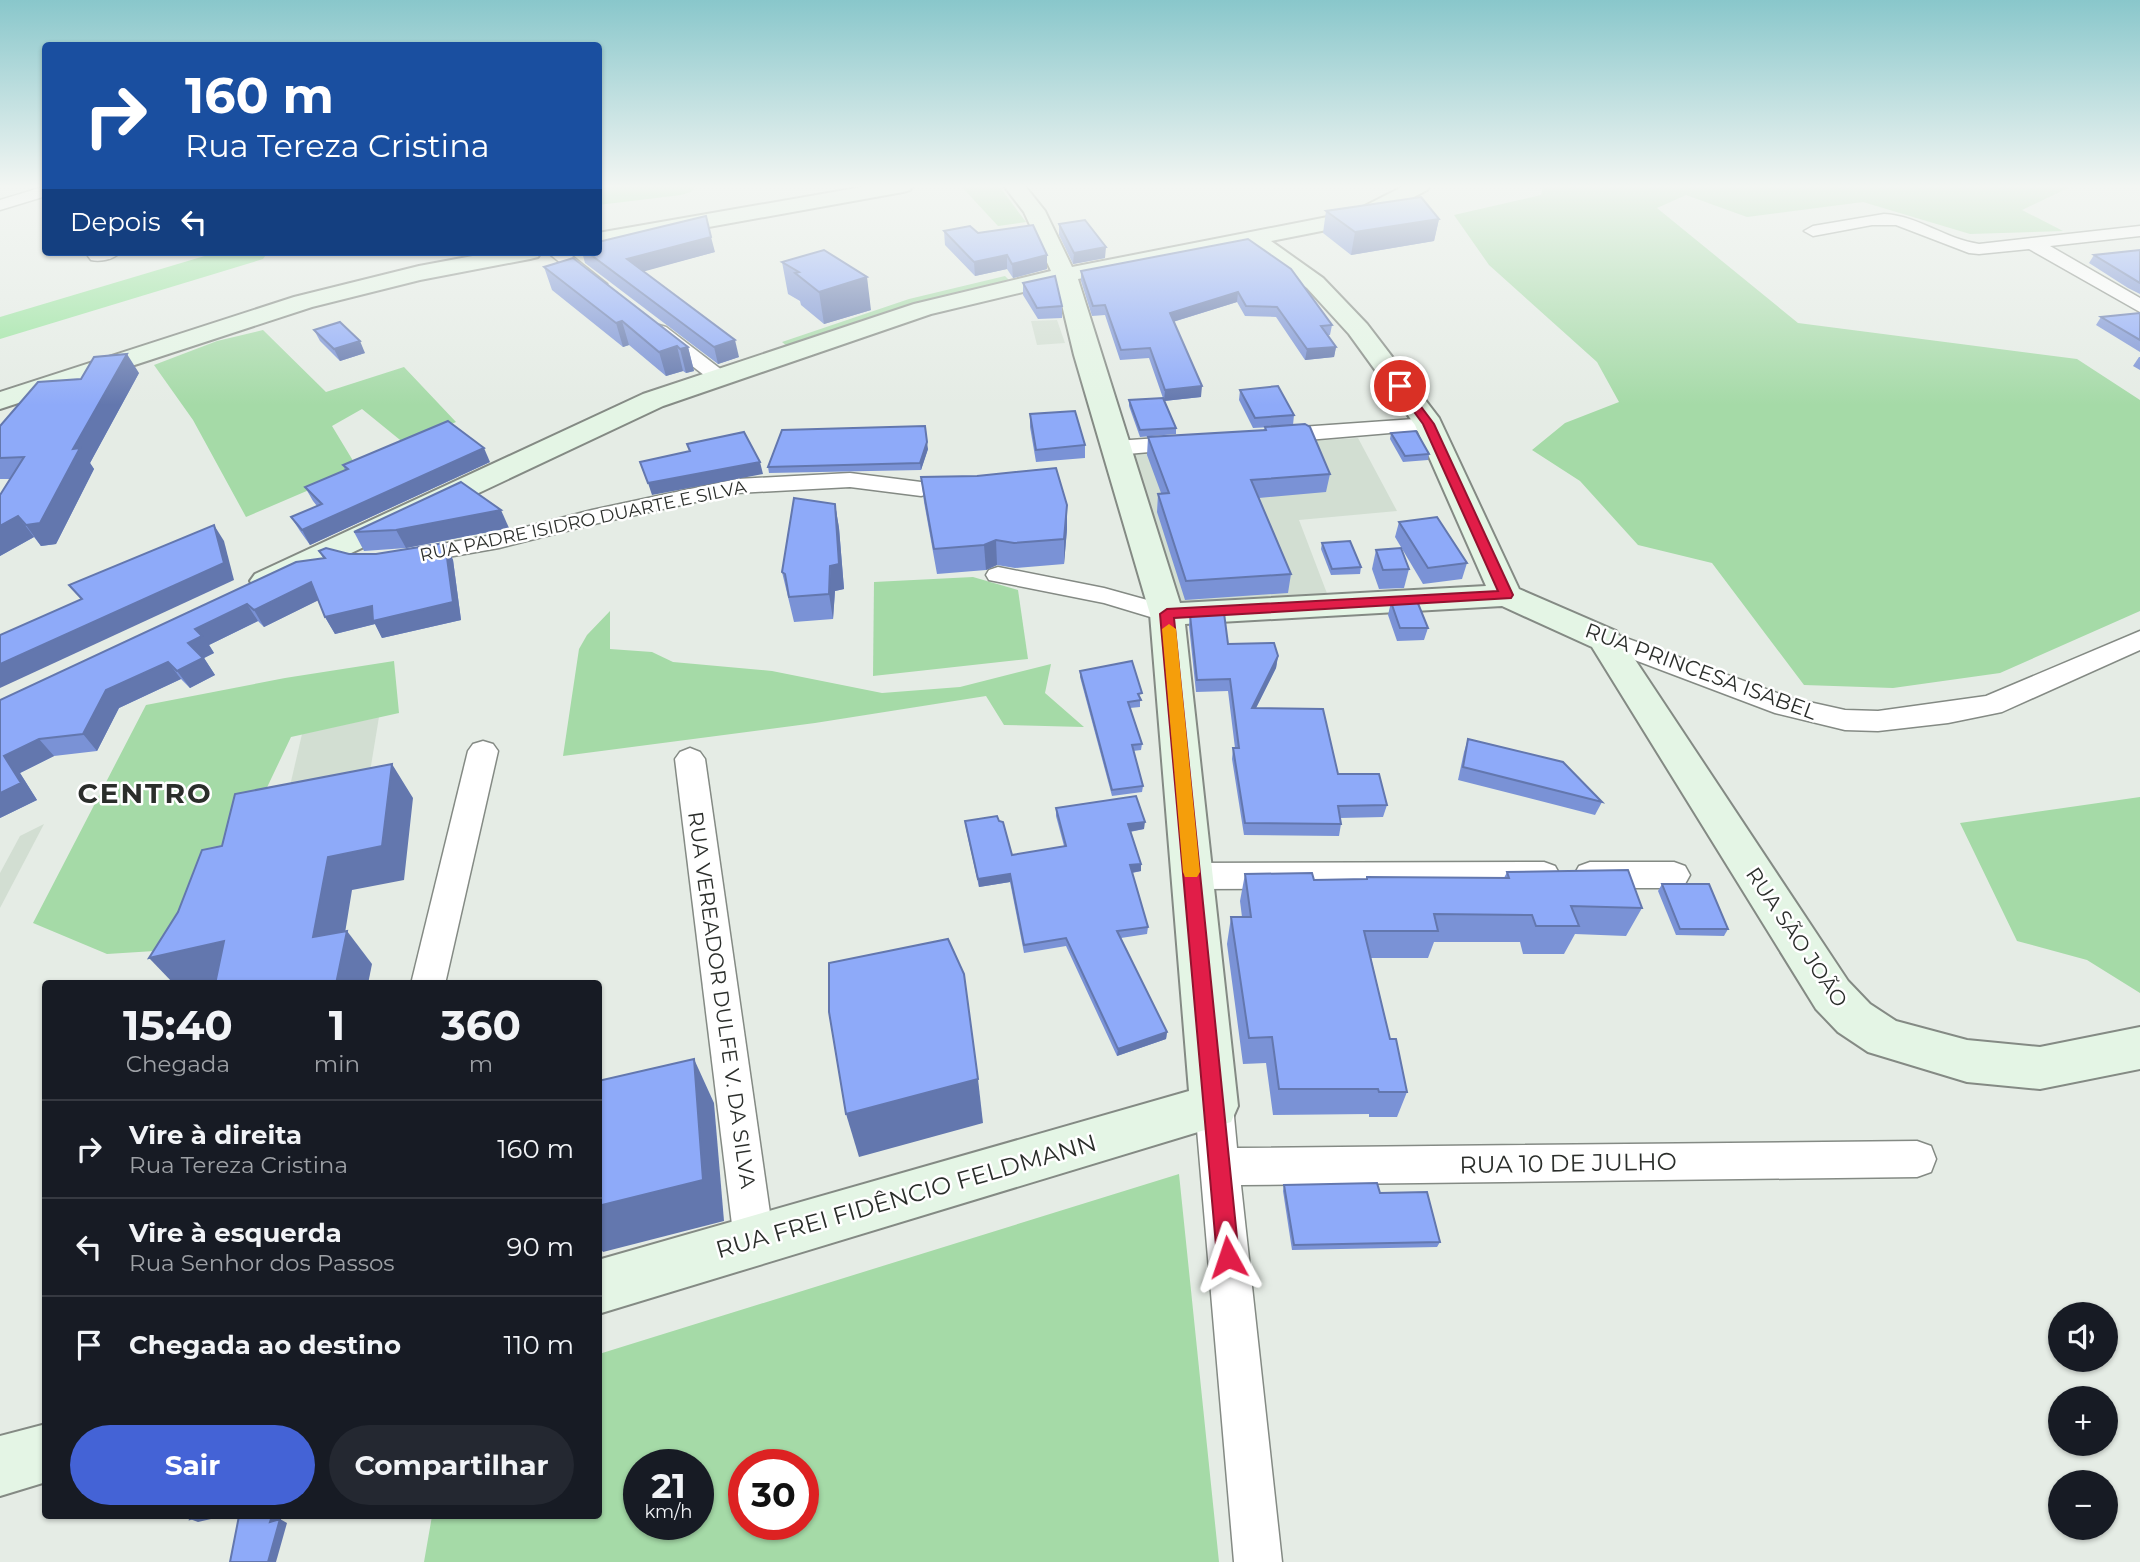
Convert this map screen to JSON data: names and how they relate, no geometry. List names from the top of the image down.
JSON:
{
  "streets": {
    "street": [
      "RUA PADRE ISIDRO DUARTE E SILVA",
      "RUA PRINCESA ISABEL",
      "RUA SÃO JOÃO",
      "RUA VEREADOR DULFE V. DA SILVA",
      "RUA 10 DE JULHO",
      "RUA FREI FIDÊNCIO FELDMANN"
    ]
  },
  "crossings": [
    ["RUA PRINCESA ISABEL", "RUA SÃO JOÃO"],
    ["RUA VEREADOR DULFE V. DA SILVA", "RUA FREI FIDÊNCIO FELDMANN"]
  ],
  "districts": ["CENTRO"],
  "page": {
    "turn": ["160 m", "Rua Tereza Cristina"],
    "then": "Depois",
    "eta": [
      "15:40",
      "Chegada",
      "1",
      "min",
      "360",
      "m"
    ],
    "list": [
      {
        "name": "Vire à direita",
        "note": "Rua Tereza Cristina",
        "value": "160 m"
      },
      {
        "name": "Vire à esquerda",
        "note": "Rua Senhor dos Passos",
        "value": "90 m"
      },
      {
        "name": "Chegada ao destino",
        "value": "110 m"
      }
    ],
    "map_buttons": ["+", "−"],
    "buttons": ["Sair", "Compartilhar"],
    "speed": "21 km/h",
    "limit": "30"
  }
}
